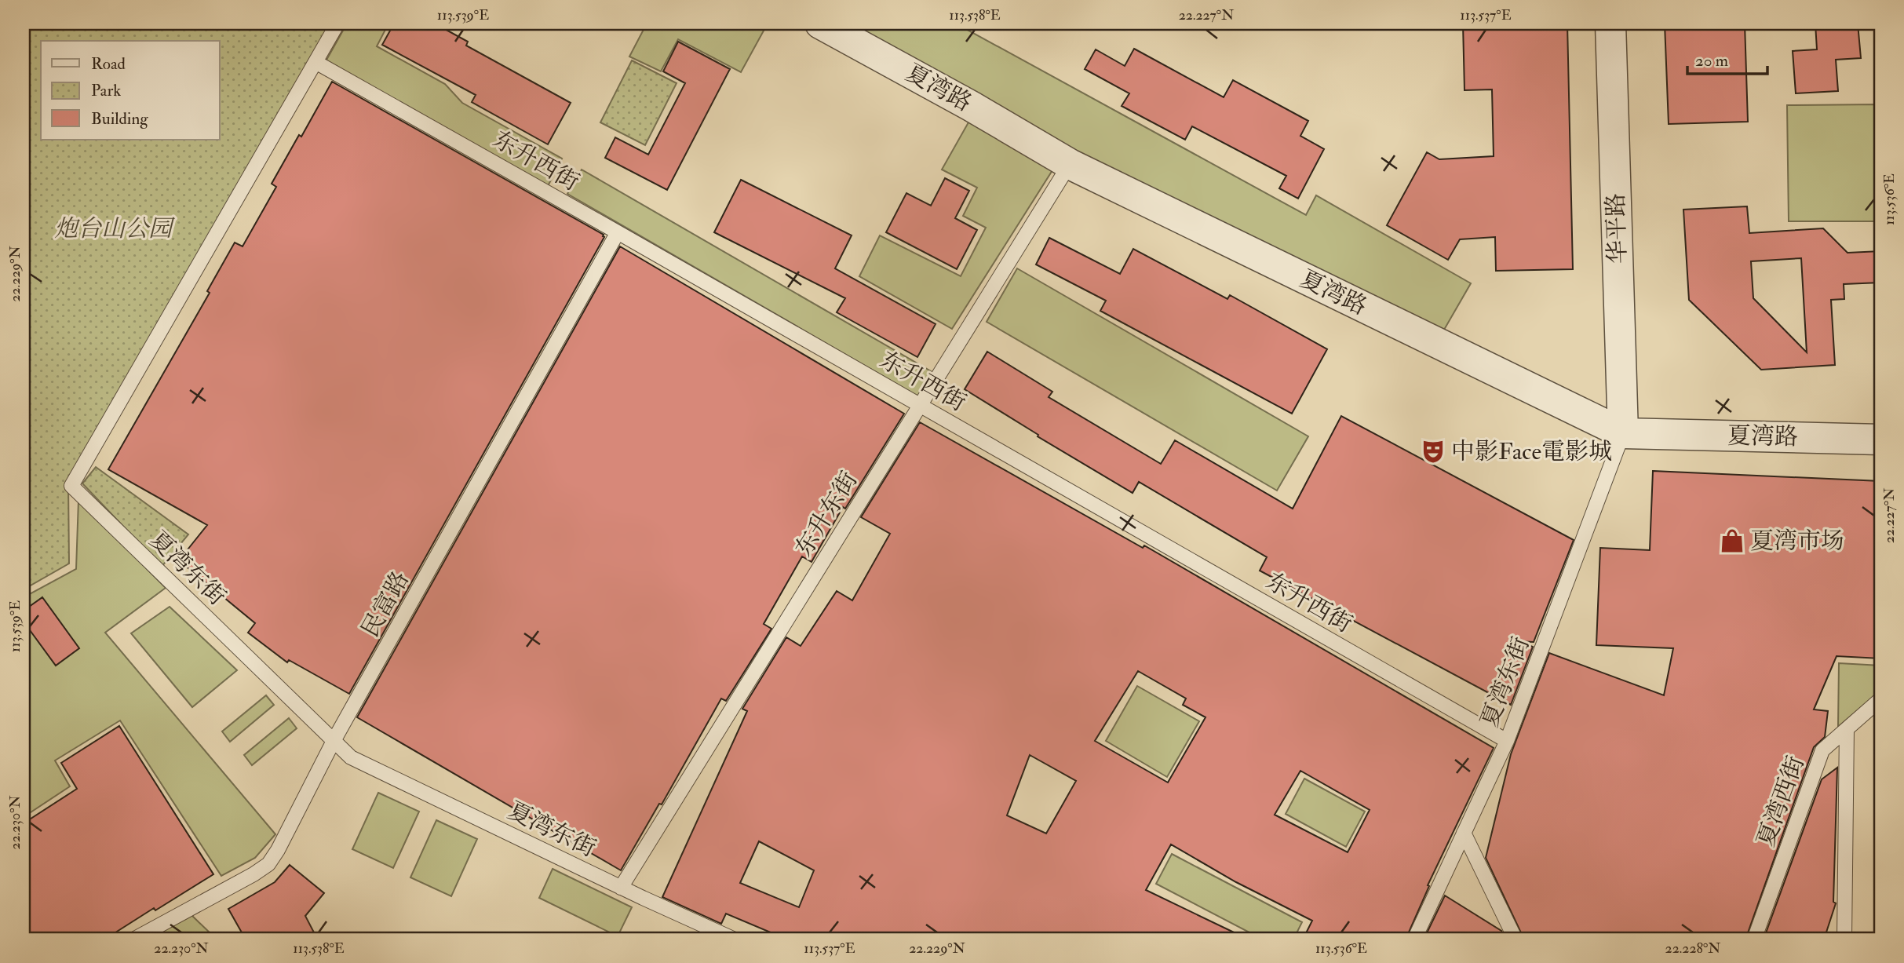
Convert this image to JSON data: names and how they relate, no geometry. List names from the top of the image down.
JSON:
{
  "streets": {
    "street": ["夏湾路", "华平路"],
    "lane": [
      "东升西街",
      "东升东街",
      "夏湾东街",
      "民富路",
      "夏湾西街"
    ]
  },
  "crossings": [
    ["夏湾路", "华平路"],
    ["夏湾路", "东升东街"],
    ["夏湾路", "夏湾东街"],
    ["东升西街", "东升东街"],
    ["东升西街", "夏湾东街"],
    ["东升西街", "民富路"],
    ["华平路", "夏湾东街"],
    ["东升东街", "夏湾东街"],
    ["夏湾东街", "民富路"]
  ],
  "parks": ["炮台山公园"],
  "places": {
    "theatre": ["中影Face電影城"],
    "shop": ["夏湾市场"]
  },
  "legend": ["Road", "Park", "Building"],
  "scale_bar": "20 m",
  "coordinates": [
    "113.539°E",
    "113.538°E",
    "22.227°N",
    "113.537°E",
    "113.536°E",
    "22.229°N",
    "22.230°N",
    "22.228°N"
  ]
}
